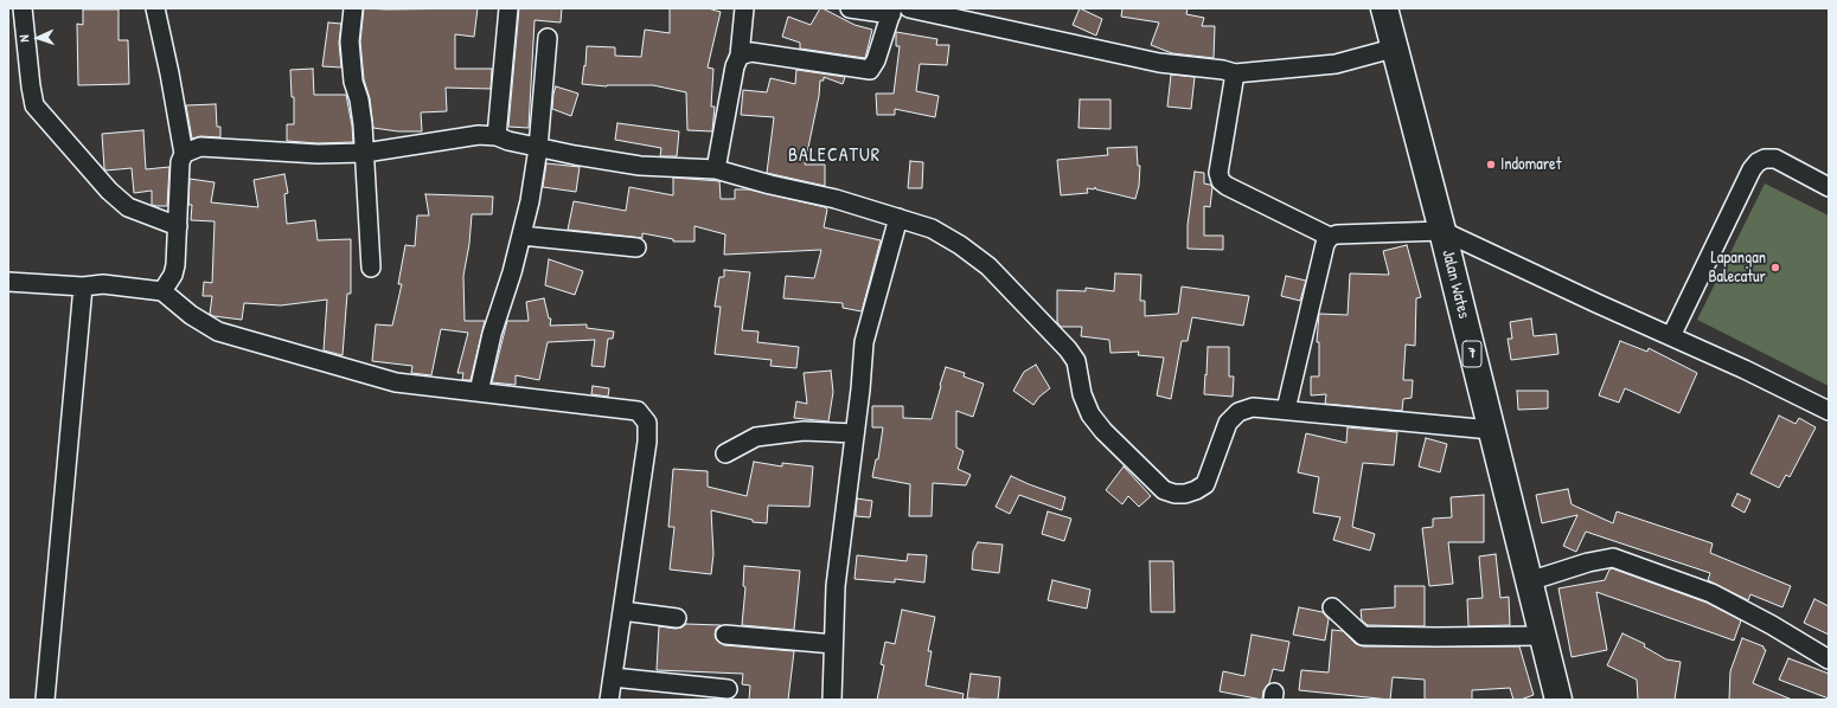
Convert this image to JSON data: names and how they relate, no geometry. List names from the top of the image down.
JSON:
{
  "streets": {
    "highway": ["Jalan Wates", "7"]
  },
  "districts": ["BALECATUR"],
  "places": ["Indomaret", "Lapangan Balecatur"],
  "north": "left"
}
